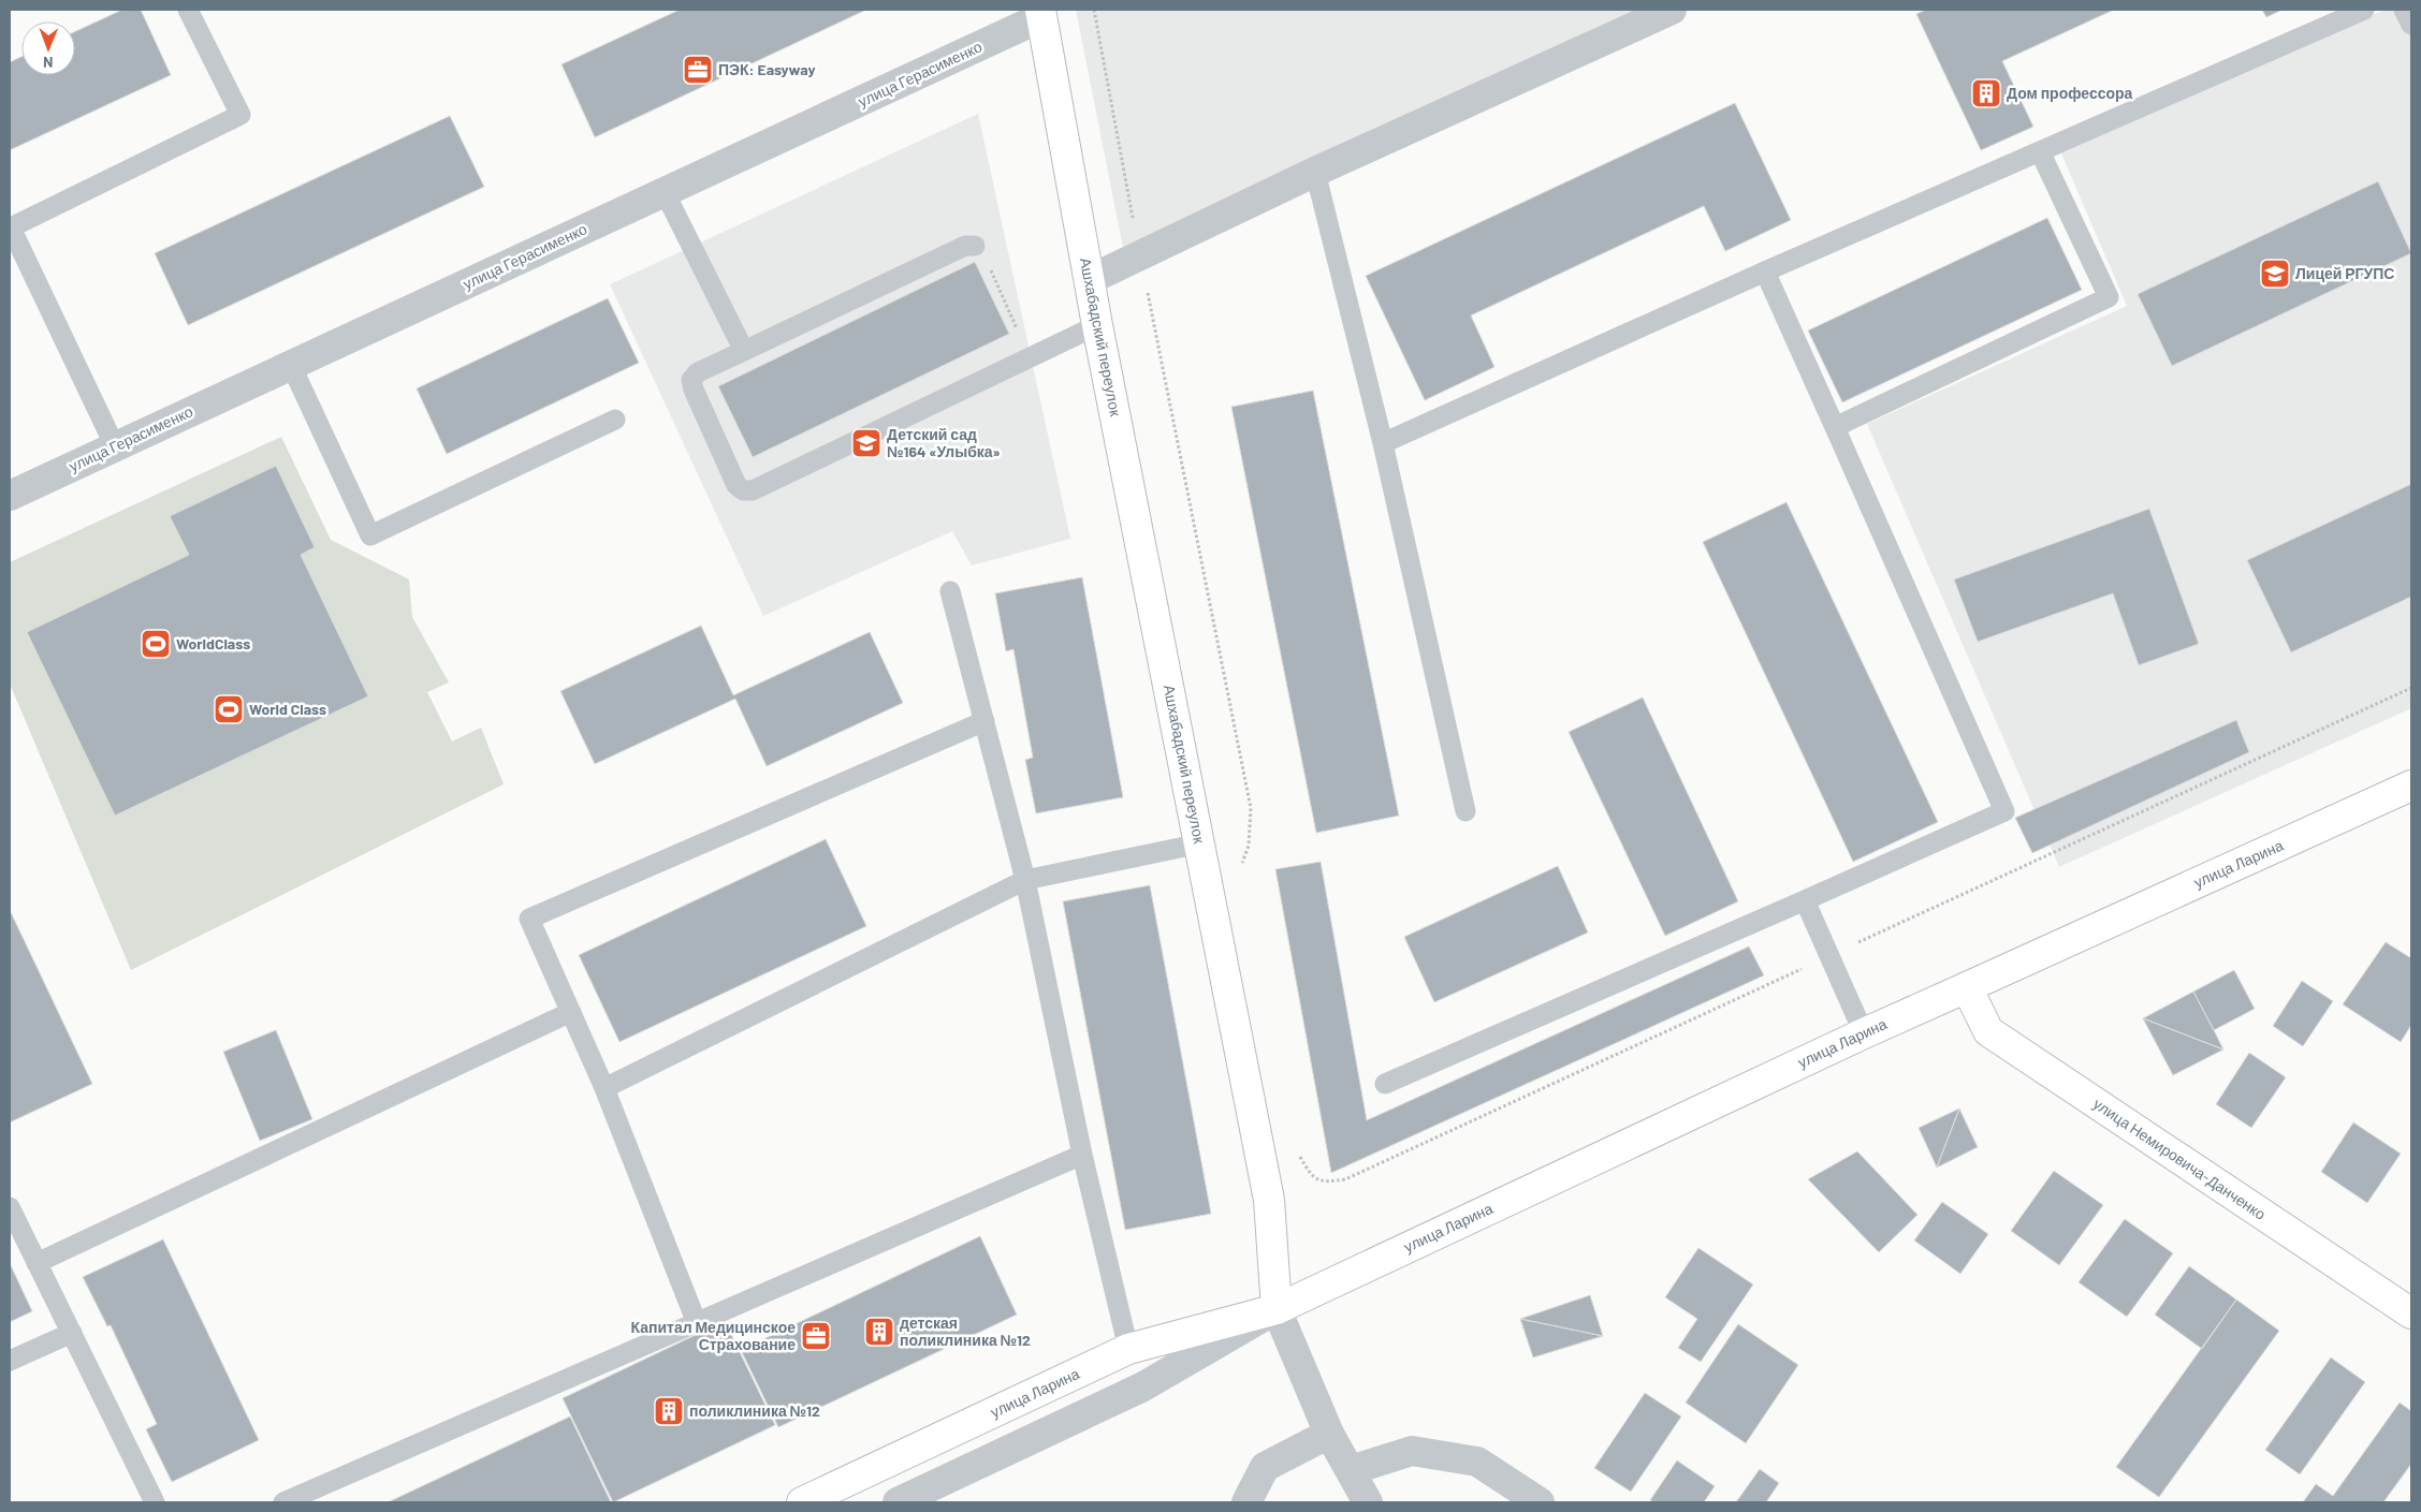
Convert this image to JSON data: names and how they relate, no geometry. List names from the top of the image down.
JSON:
{
  "streets": {
    "main road": ["Ашхабадский переулок", "улица Ларина", "улица Немировича-Данченко"],
    "street": ["улица Герасименко"]
  },
  "crossings": [
    ["улица Герасименко", "Ашхабадский переулок"],
    ["Ашхабадский переулок", "улица Ларина"],
    ["улица Ларина", "улица Немировича-Данченко"]
  ],
  "places": {
    "office": ["ПЭК: Easyway", "Капитал Медицинское Страхование"],
    "building": ["Дом профессора", "детская поликлиника №12", "поликлиника №12"],
    "school or university": ["Лицей РГУПС", "Детский сад №164 «Улыбка»"],
    "sports": ["WorldClass", "World Class"]
  },
  "north": "bottom"
}
